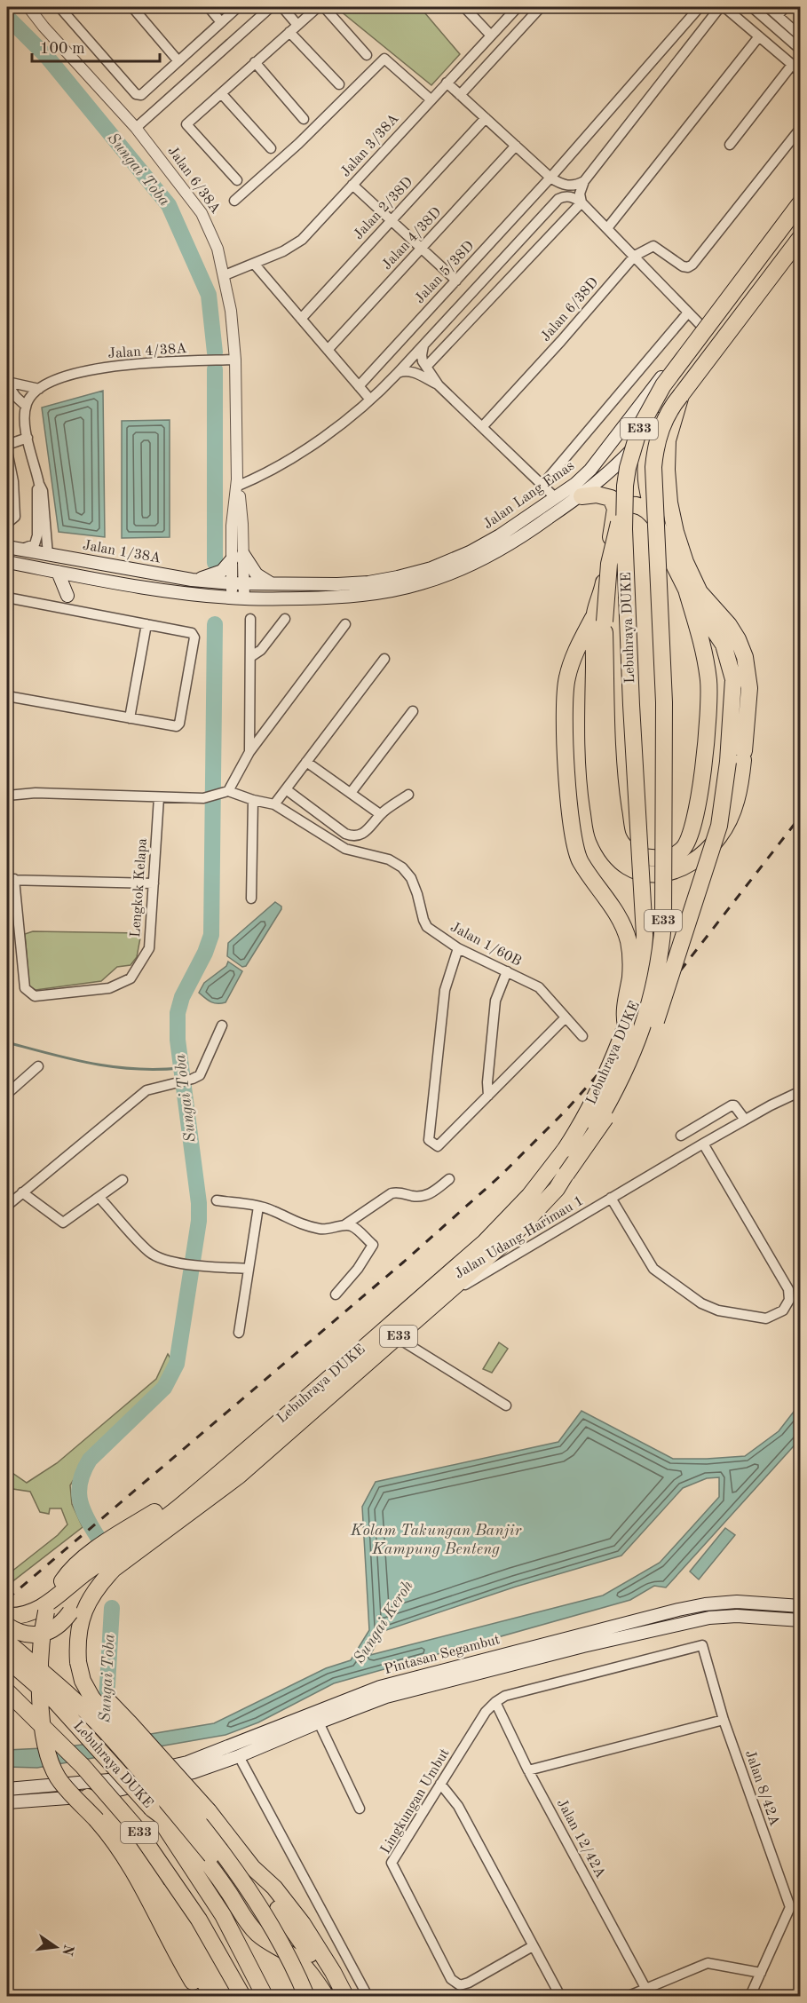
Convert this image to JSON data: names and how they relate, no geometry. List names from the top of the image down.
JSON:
{
  "streets": {
    "highway": ["E33", "Lebuhraya DUKE"],
    "main road": ["Jalan Lang Emas", "Jalan 1/38A", "Pintasan Segambut"],
    "street": [
      "Jalan 3/38A",
      "Jalan 6/38A",
      "Jalan 2/38D",
      "Jalan 4/38D",
      "Jalan 5/38D",
      "Jalan 6/38D",
      "Jalan 4/38A",
      "Lengkok Kelapa",
      "Jalan 1/60B",
      "Jalan Udang Harimau 1",
      "Jalan 8/42A",
      "Lingkungan Umbut",
      "Jalan 12/42A"
    ]
  },
  "crossings": [
    ["Jalan 3/38A", "Jalan 6/38A"],
    ["Jalan 6/38A", "Jalan 4/38A"],
    ["Jalan 6/38A", "Jalan Lang Emas"],
    ["Jalan 6/38A", "Jalan 1/38A"],
    ["E33", "Lebuhraya DUKE"],
    ["Jalan Lang Emas", "Jalan 1/38A"],
    ["Jalan Lang Emas", "Lebuhraya DUKE"],
    ["Jalan 8/42A", "Lingkungan Umbut"],
    ["Jalan 8/42A", "Jalan 12/42A"],
    ["Lingkungan Umbut", "Jalan 12/42A"]
  ],
  "water": ["Sungai Toba", "Kolam Takungan Banjir Kampung Benteng", "Sungai Keroh"],
  "scale_bar": "100 m",
  "north": "right"
}
